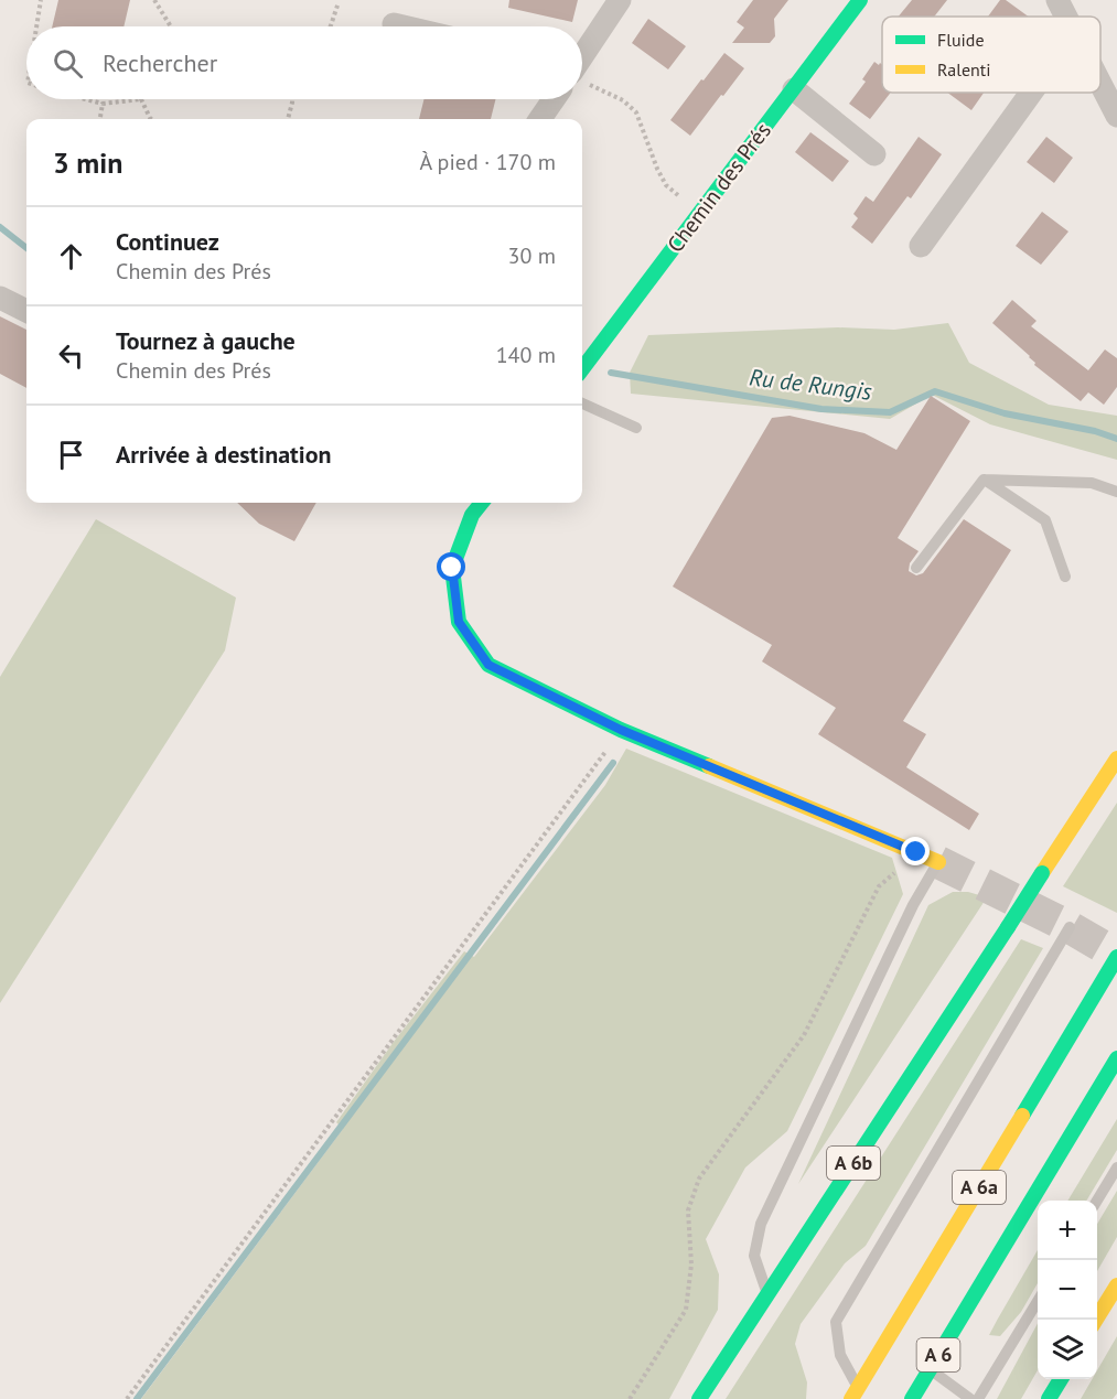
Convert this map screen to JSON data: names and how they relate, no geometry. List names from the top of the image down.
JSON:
{
  "streets": {
    "main road": [
      "Chemin des Prés",
      "A 6b",
      "A 6a",
      "A 6"
    ]
  },
  "crossings": [
    ["A 6a", "A 6"]
  ],
  "water": ["Ru de Rungis"],
  "legend": ["Fluide", "Ralenti"],
  "page": {
    "search": "Rechercher",
    "heading": ["3 min", "À pied · 170 m"],
    "list": [
      ["Continuez", "Chemin des Prés", "30 m"],
      ["Tournez à gauche", "Chemin des Prés", "140 m"],
      "Arrivée à destination"
    ],
    "map_buttons": ["+", "−"]
  }
}
